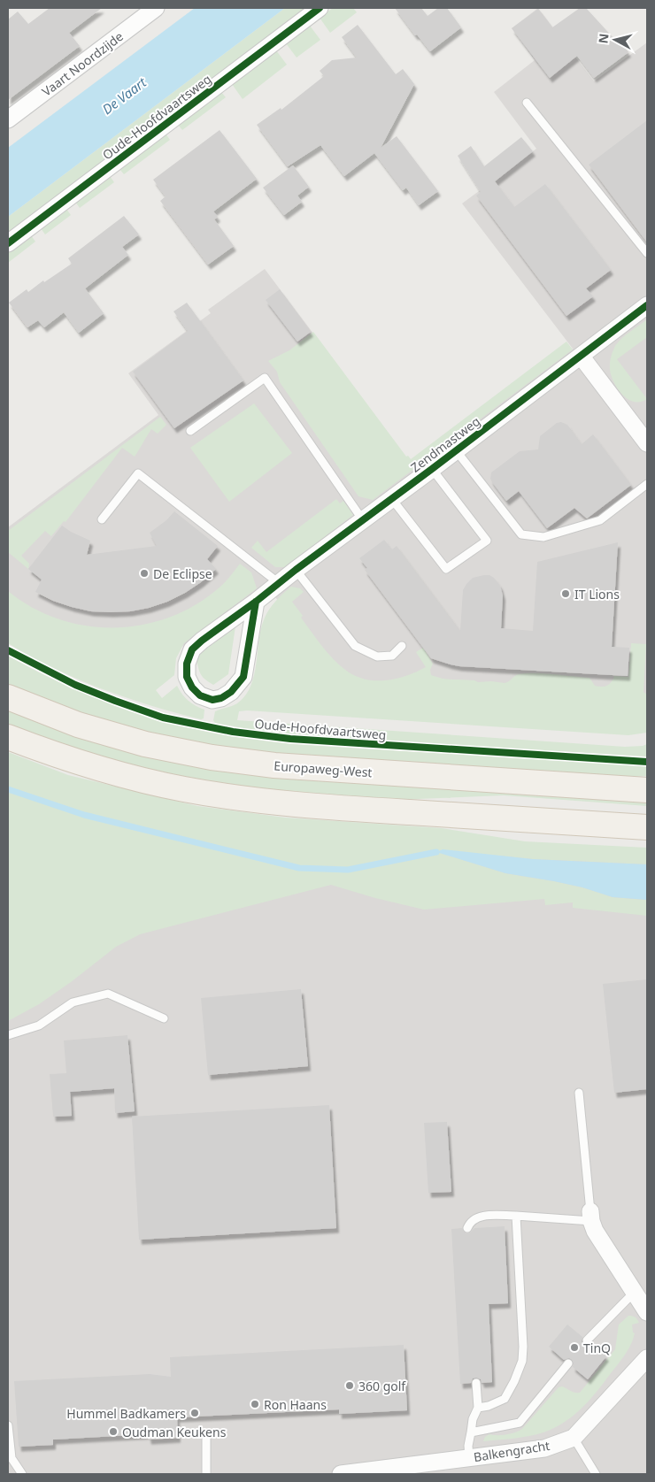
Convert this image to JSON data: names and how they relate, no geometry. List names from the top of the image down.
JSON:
{
  "streets": {
    "main road": ["Europaweg-West"],
    "street": [
      "Vaart Noordzijde",
      "Oude-Hoofdvaartsweg",
      "Zendmastweg",
      "Balkengracht"
    ]
  },
  "water": ["De Vaart"],
  "places": [
    "De Eclipse",
    "IT Lions",
    "TinQ",
    "360 golf",
    "Ron Haans",
    "Hummel Badkamers",
    "Oudman Keukens"
  ],
  "north": "left"
}
